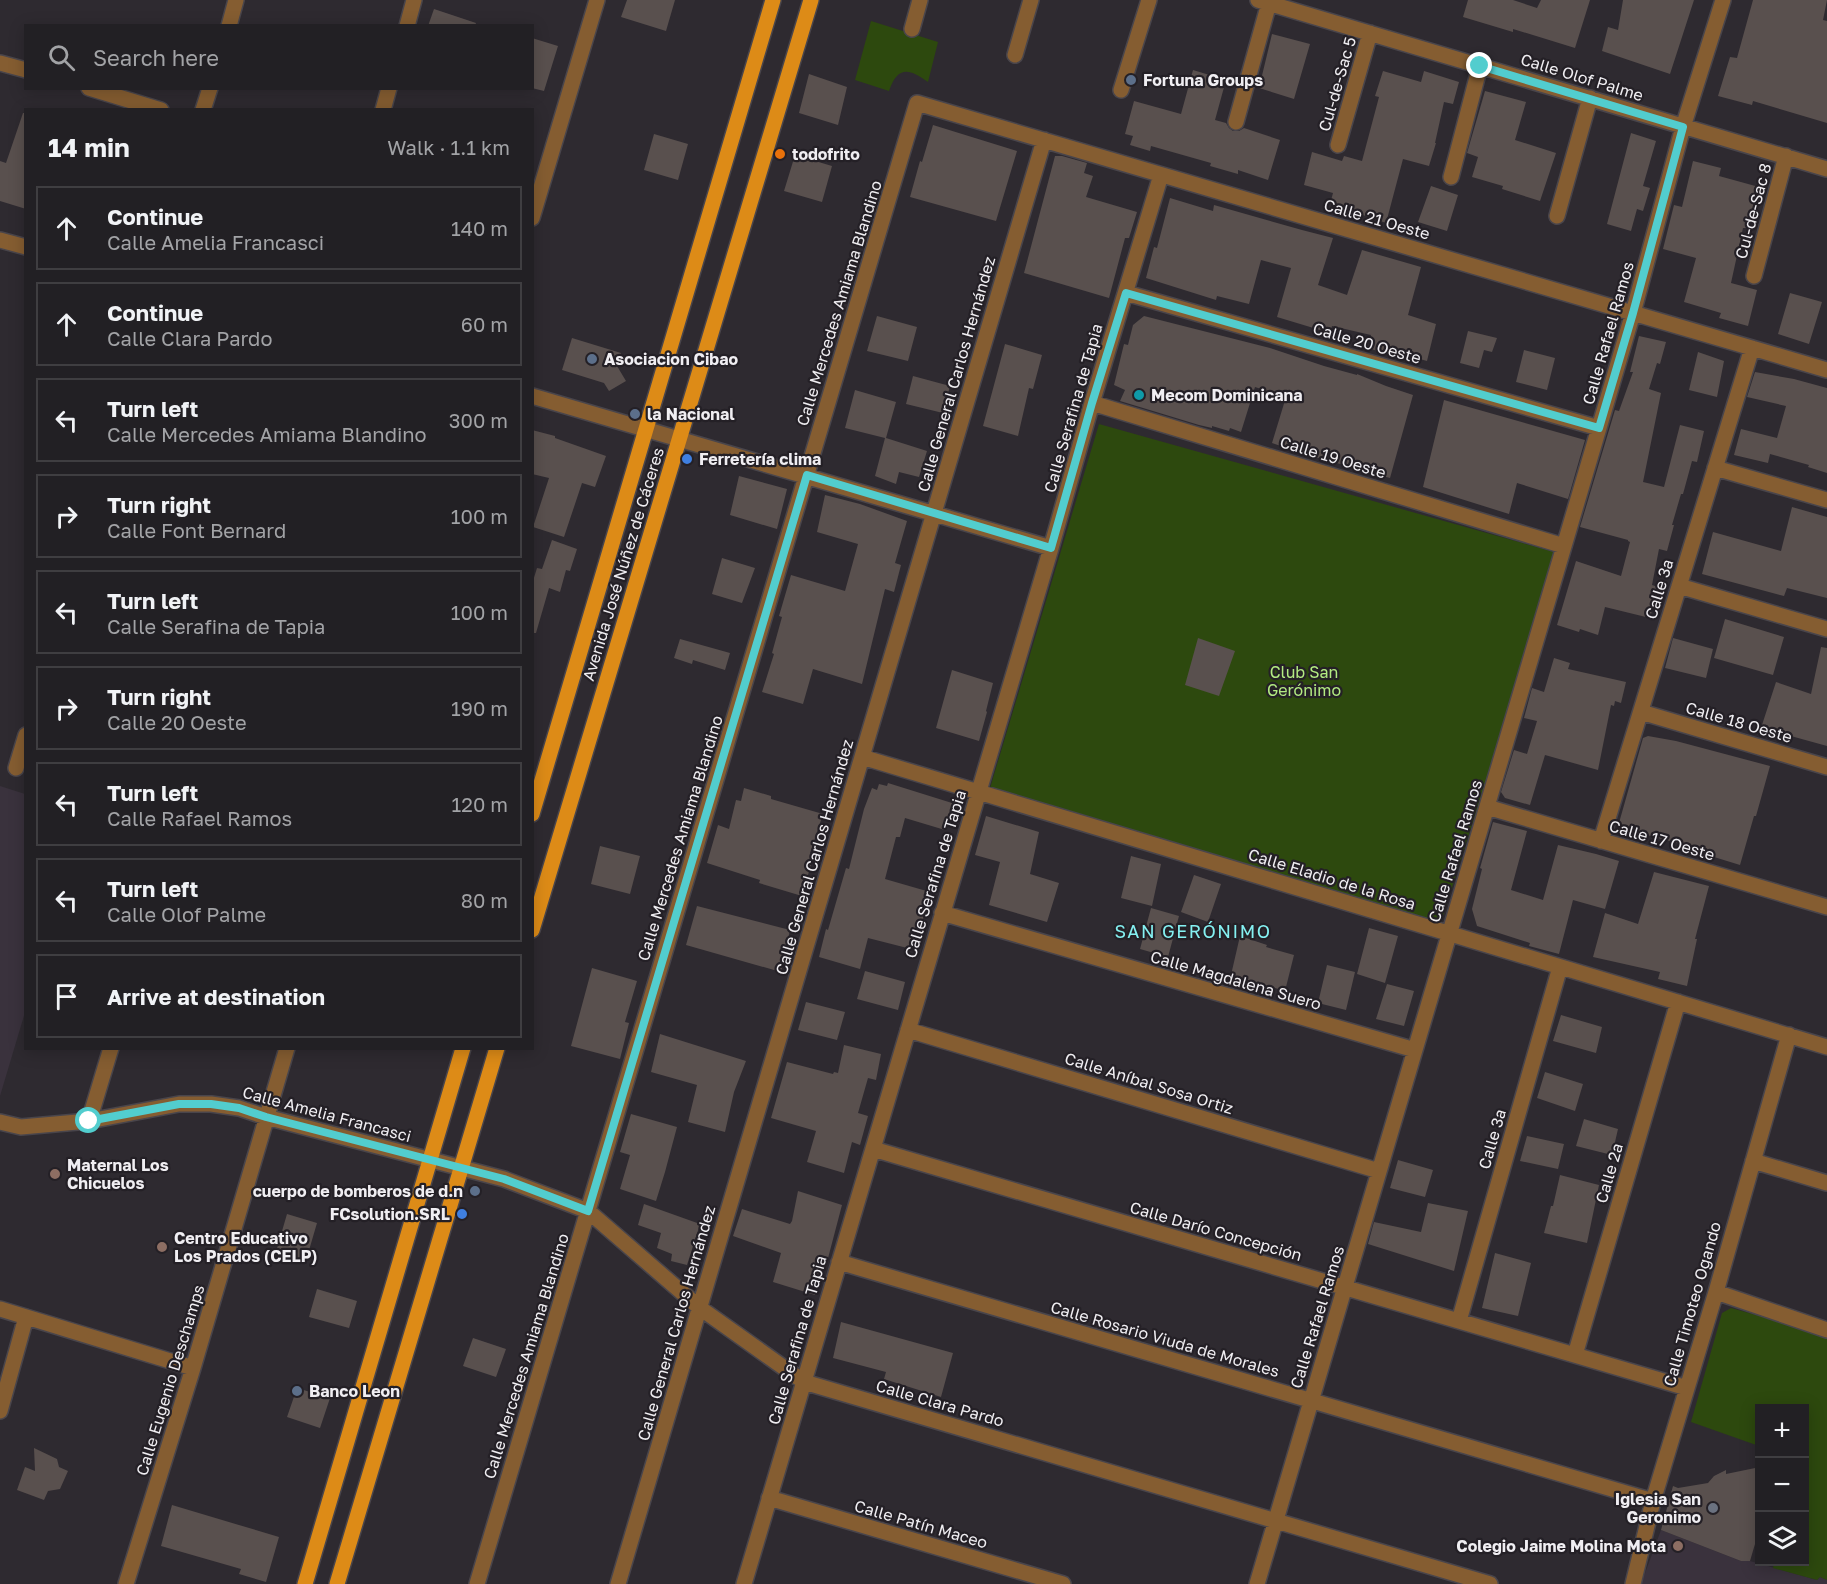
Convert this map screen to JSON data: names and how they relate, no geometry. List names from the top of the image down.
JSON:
{
  "streets": {
    "main road": ["Avenida José Núñez de Cáceres"],
    "street": [
      "Calle Olof Palme",
      "Cul-de-Sac 5",
      "Cul-de-Sac 8",
      "Calle 21 Oeste",
      "Calle Mercedes Amiama Blandino",
      "Calle Rafael Ramos",
      "Calle 20 Oeste",
      "Calle General Carlos Hernández",
      "Calle Serafina de Tapia",
      "Calle 19 Oeste",
      "Calle 3ª",
      "Calle 18 Oeste",
      "Calle 17 Oeste",
      "Calle Eladio de la Rosa",
      "Calle Magdalena Suero",
      "Calle Aníbal Sosa Ortiz",
      "Calle Amelia Francasci",
      "Calle 2ª",
      "Calle Darío Concepción",
      "Calle Timoteo Ogando",
      "Calle Rosario Viuda de Morales",
      "Calle Eugenio Deschamps",
      "Calle Clara Pardo",
      "Calle Patín Maceo"
    ]
  },
  "crossings": [
    ["Calle Olof Palme", "Cul-de-Sac 5"],
    ["Calle Olof Palme", "Cul-de-Sac 8"],
    ["Calle Olof Palme", "Calle Rafael Ramos"],
    ["Calle 21 Oeste", "Calle Mercedes Amiama Blandino"],
    ["Calle 21 Oeste", "Calle Rafael Ramos"],
    ["Calle 21 Oeste", "Calle General Carlos Hernández"],
    ["Calle 21 Oeste", "Calle Serafina de Tapia"],
    ["Calle 21 Oeste", "Calle 3ª"],
    ["Calle Mercedes Amiama Blandino", "Calle Clara Pardo"],
    ["Calle Rafael Ramos", "Calle 20 Oeste"],
    ["Calle Rafael Ramos", "Calle 19 Oeste"],
    ["Calle Rafael Ramos", "Calle 17 Oeste"],
    ["Calle Rafael Ramos", "Calle Eladio de la Rosa"],
    ["Calle Rafael Ramos", "Calle Magdalena Suero"],
    ["Calle Rafael Ramos", "Calle Aníbal Sosa Ortiz"],
    ["Calle Rafael Ramos", "Calle Darío Concepción"],
    ["Calle Rafael Ramos", "Calle Rosario Viuda de Morales"],
    ["Calle Rafael Ramos", "Calle Clara Pardo"],
    ["Calle 20 Oeste", "Calle Serafina de Tapia"],
    ["Calle General Carlos Hernández", "Calle Eladio de la Rosa"],
    ["Calle General Carlos Hernández", "Calle Clara Pardo"],
    ["Calle Serafina de Tapia", "Calle 19 Oeste"],
    ["Calle Serafina de Tapia", "Calle Eladio de la Rosa"],
    ["Calle Serafina de Tapia", "Calle Magdalena Suero"],
    ["Calle Serafina de Tapia", "Calle Aníbal Sosa Ortiz"],
    ["Calle Serafina de Tapia", "Calle Darío Concepción"],
    ["Calle Serafina de Tapia", "Calle Rosario Viuda de Morales"],
    ["Calle Serafina de Tapia", "Calle Clara Pardo"],
    ["Calle Serafina de Tapia", "Calle Patín Maceo"],
    ["Calle 3ª", "Calle 18 Oeste"],
    ["Calle 3ª", "Calle 17 Oeste"],
    ["Calle 3ª", "Calle Eladio de la Rosa"],
    ["Calle 3ª", "Calle Darío Concepción"],
    ["Calle Eladio de la Rosa", "Calle 2ª"],
    ["Calle Eladio de la Rosa", "Calle Timoteo Ogando"],
    ["Calle Amelia Francasci", "Calle Eugenio Deschamps"],
    ["Calle Amelia Francasci", "Calle Clara Pardo"],
    ["Calle 2ª", "Calle Darío Concepción"],
    ["Calle Darío Concepción", "Calle Timoteo Ogando"],
    ["Calle Timoteo Ogando", "Calle Rosario Viuda de Morales"]
  ],
  "districts": ["SAN GERÓNIMO"],
  "parks": ["Club San Gerónimo"],
  "places": [
    "Fortuna Groups",
    "todofrito",
    "Asociacion Cibao",
    "Mecom Dominicana",
    "la Nacional",
    "Ferretería clima",
    "Maternal Los Chicuelos",
    "cuerpo de bomberos de d.n",
    "FCsolution.SRL",
    "Centro Educativo Los Prados (CELP)",
    "Banco Leon",
    "Iglesia San Geronimo",
    "Colegio Jaime Molina Mota"
  ],
  "page": {
    "search": "Search here",
    "heading": ["14 min", "Walk · 1.1 km"],
    "list": [
      ["Continue", "Calle Amelia Francasci", "140 m"],
      ["Continue", "Calle Clara Pardo", "60 m"],
      ["Turn left", "Calle Mercedes Amiama Blandino", "300 m"],
      ["Turn right", "Calle Font Bernard", "100 m"],
      ["Turn left", "Calle Serafina de Tapia", "100 m"],
      ["Turn right", "Calle 20 Oeste", "190 m"],
      ["Turn left", "Calle Rafael Ramos", "120 m"],
      ["Turn left", "Calle Olof Palme", "80 m"],
      "Arrive at destination"
    ],
    "map_buttons": ["+", "−"]
  }
}
